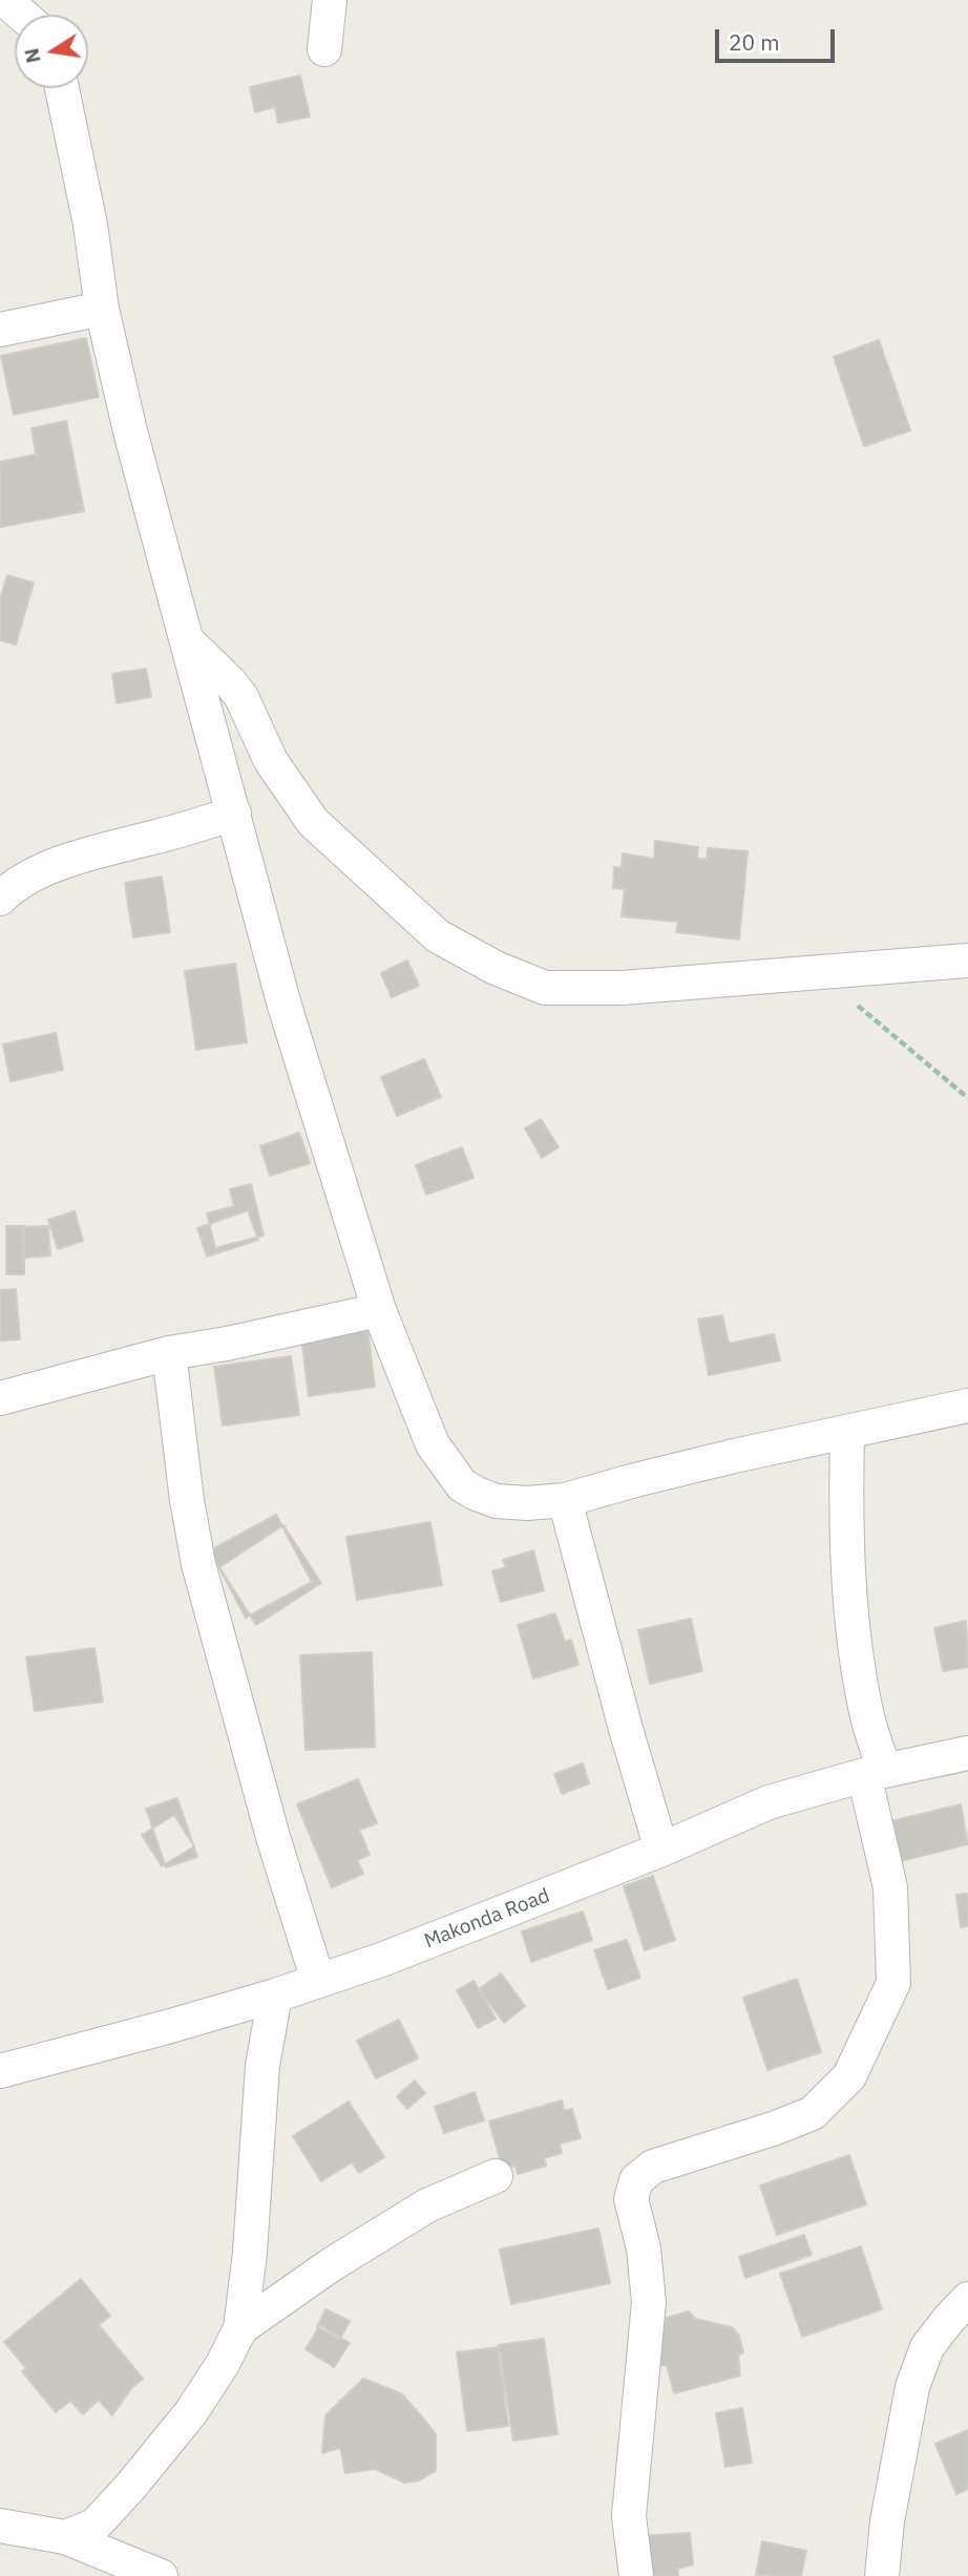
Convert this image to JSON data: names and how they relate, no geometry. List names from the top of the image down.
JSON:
{
  "streets": {
    "street": ["Makonda Road"]
  },
  "scale_bar": "20 m",
  "north": "left"
}
